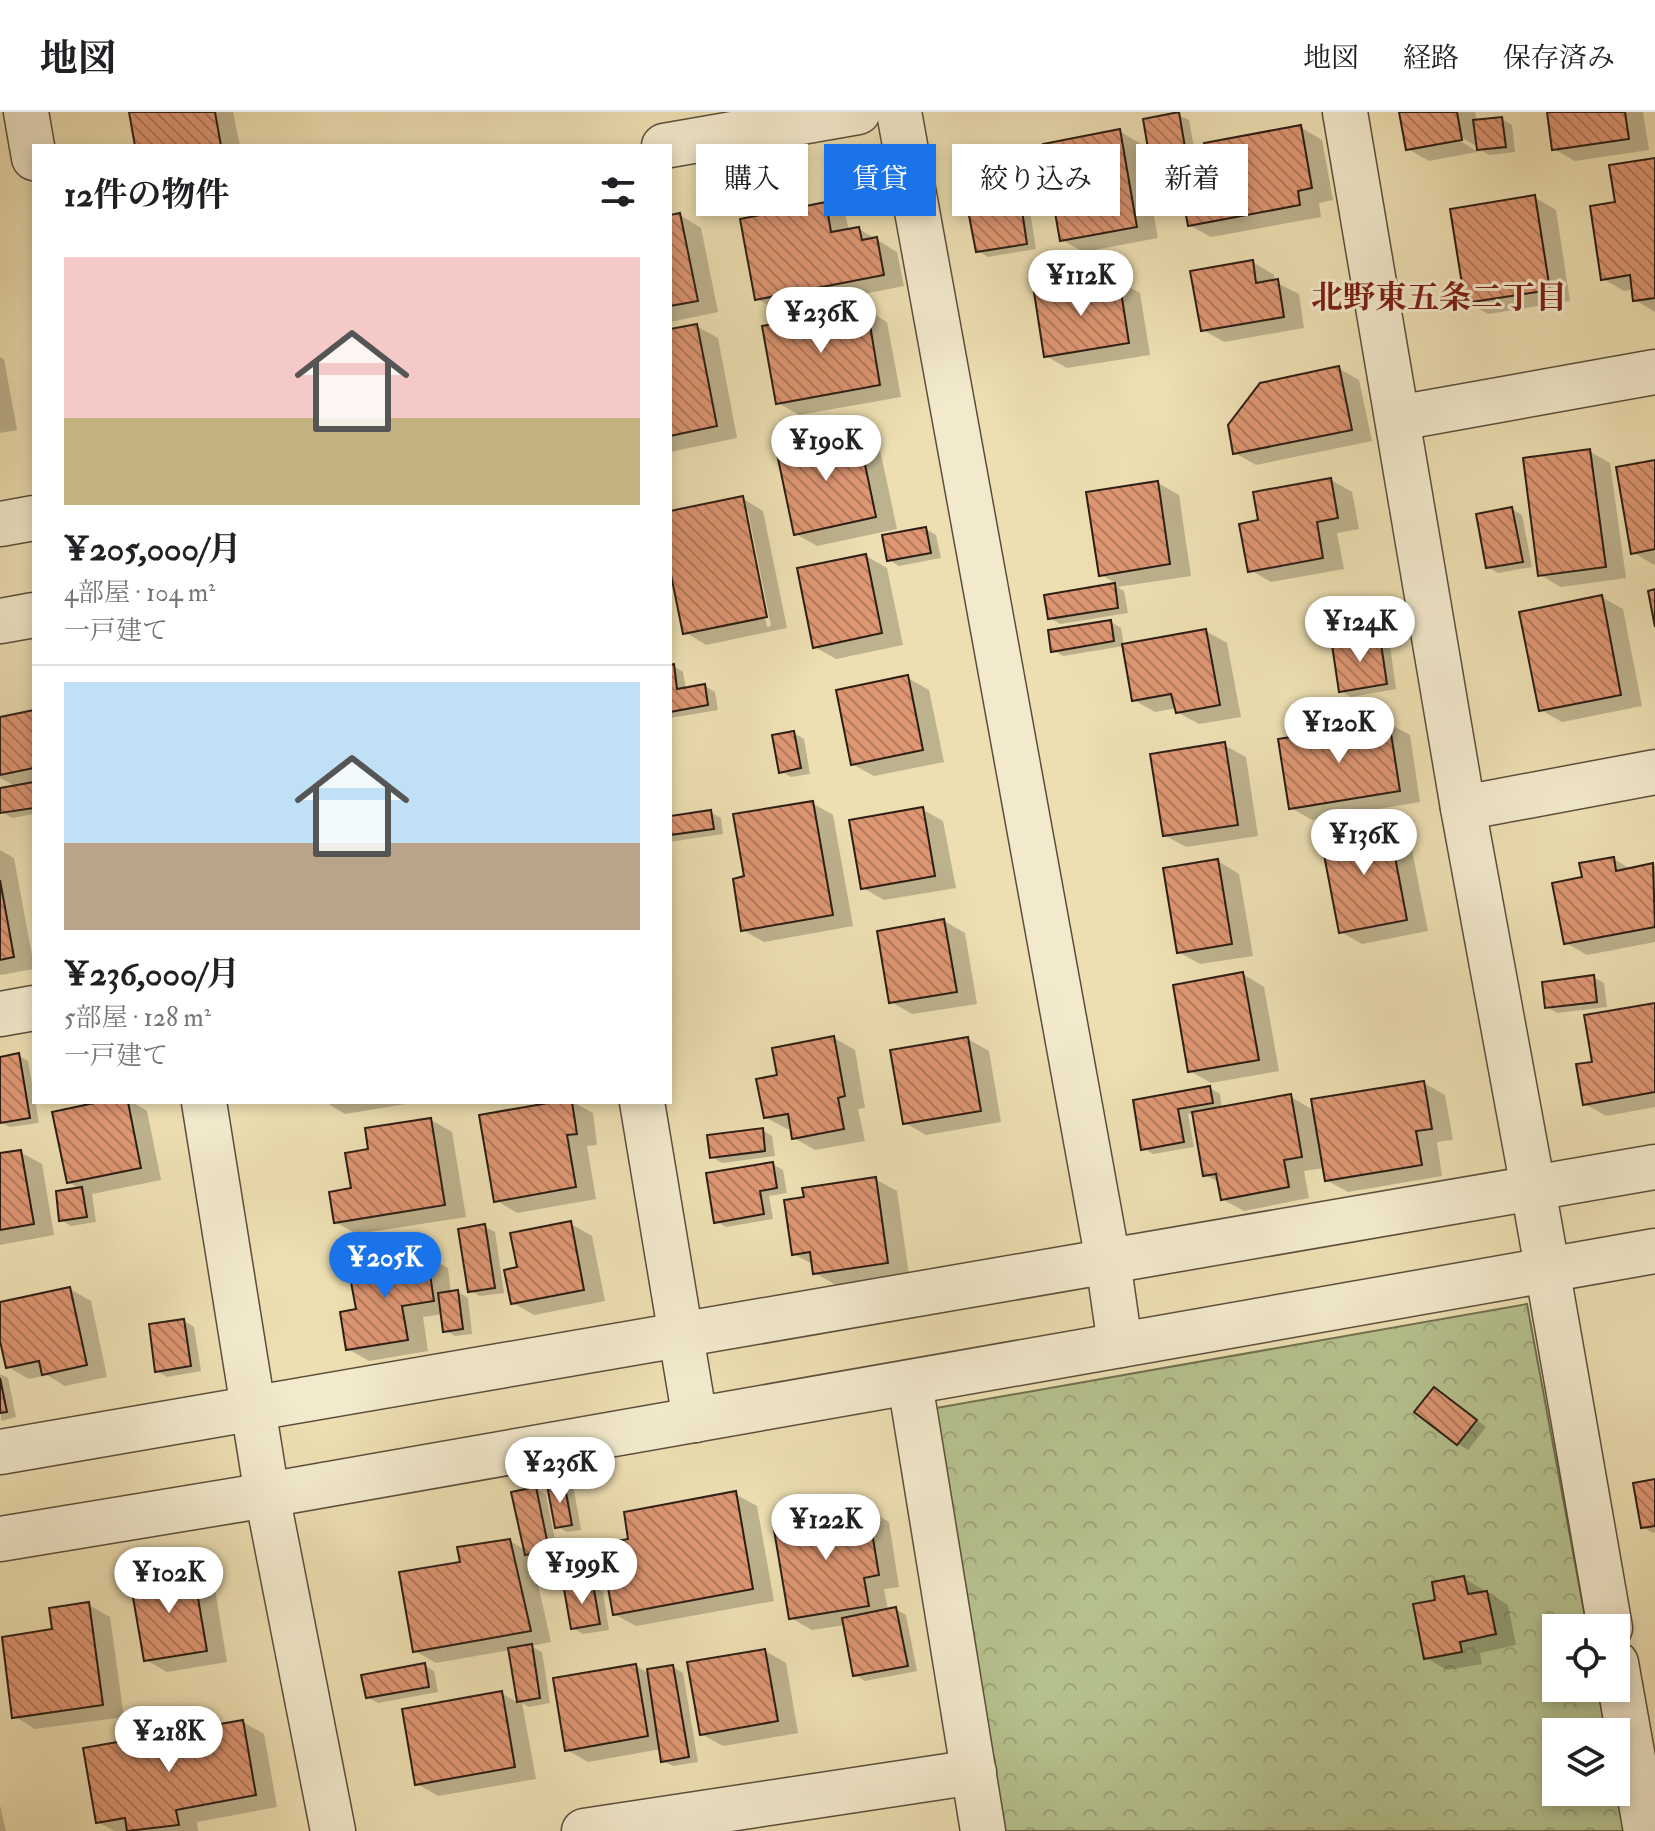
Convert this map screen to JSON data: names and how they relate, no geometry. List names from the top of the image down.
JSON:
{
  "districts": ["北野東五条二丁目"],
  "page": {
    "header": "地図",
    "nav": ["地図", "経路", "保存済み"],
    "chip": [
      "購入",
      "賃貸",
      "絞り込み",
      "新着"
    ],
    "heading": "12件の物件",
    "list": [
      {
        "name": "¥205,000/月",
        "note": "4部屋 · 104 m² · 一戸建て"
      },
      {
        "name": "¥236,000/月",
        "note": "5部屋 · 128 m² · 一戸建て"
      }
    ],
    "price": [
      "¥112K",
      "¥236K",
      "¥190K",
      "¥124K",
      "¥120K",
      "¥136K",
      "¥205K",
      "¥236K",
      "¥122K",
      "¥199K",
      "¥102K",
      "¥218K"
    ]
  }
}
